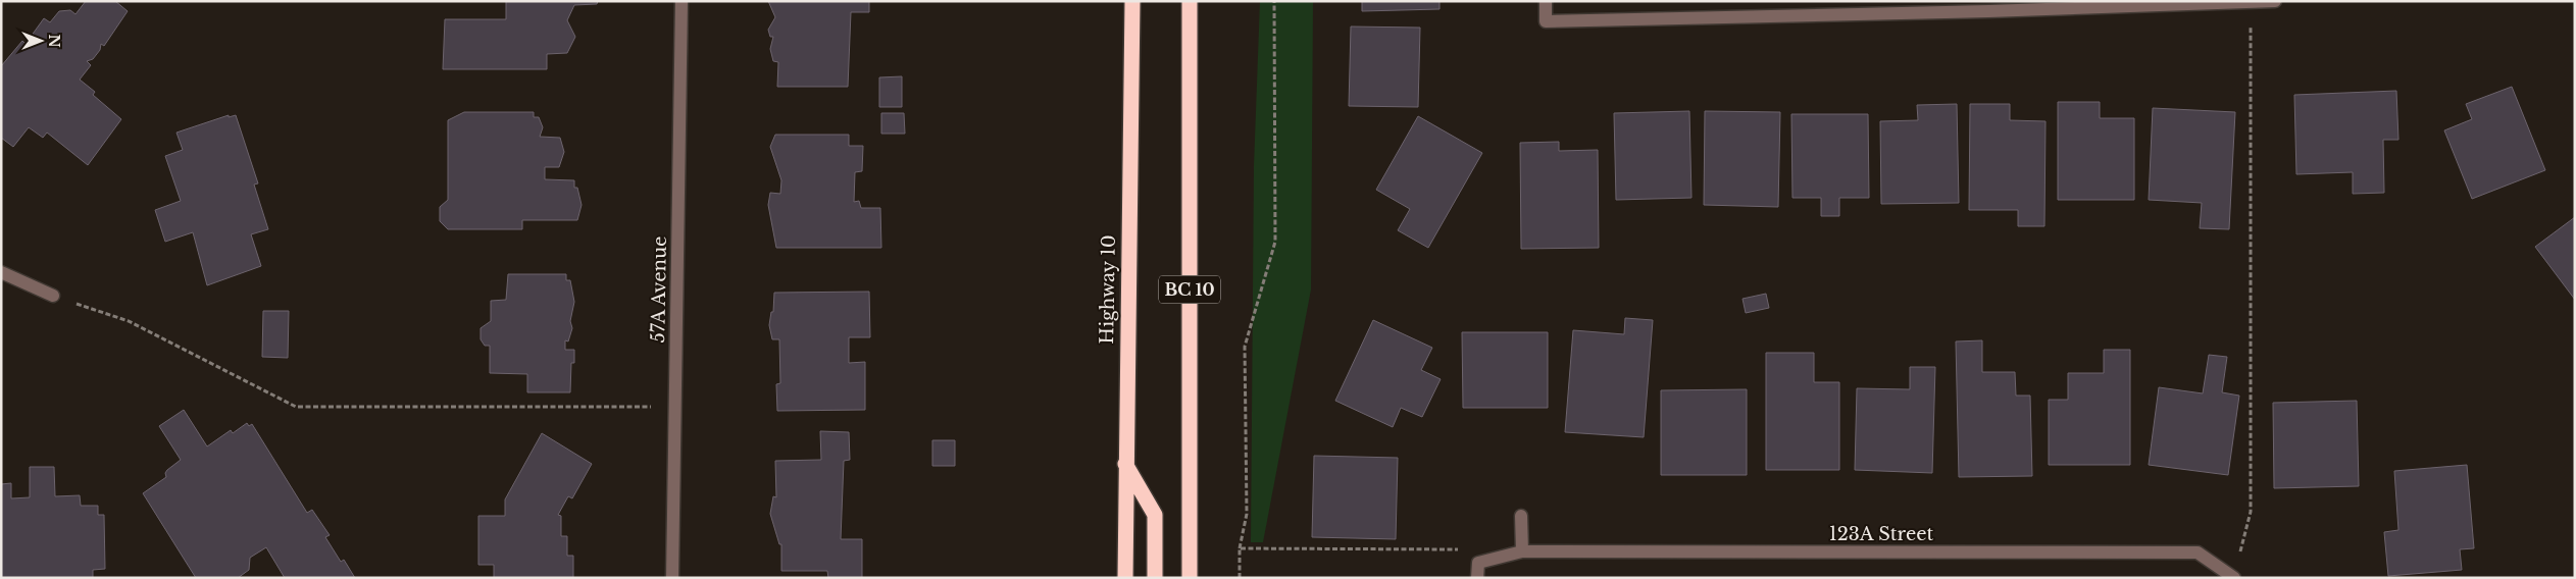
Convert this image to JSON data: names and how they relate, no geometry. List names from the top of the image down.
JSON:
{
  "streets": {
    "highway": ["Highway 10", "BC 10"],
    "street": ["57A Avenue", "123A Street"]
  },
  "north": "right"
}
